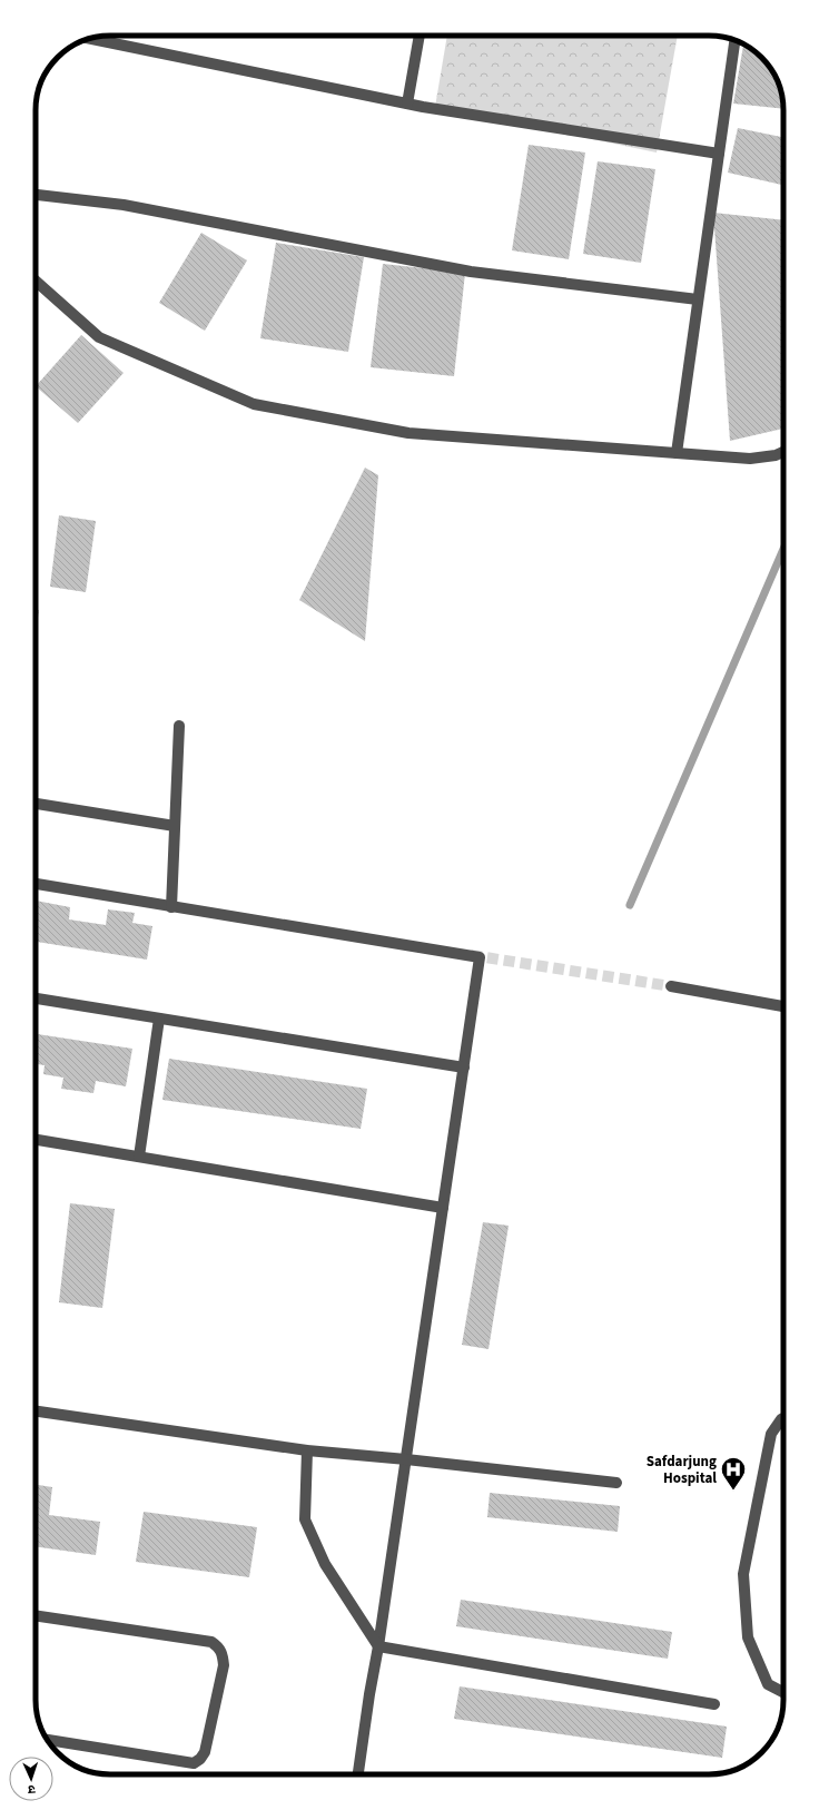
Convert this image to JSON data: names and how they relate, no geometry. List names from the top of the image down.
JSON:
{
  "places": {
    "hospital": ["Safdarjung Hospital"]
  },
  "north": "bottom"
}
